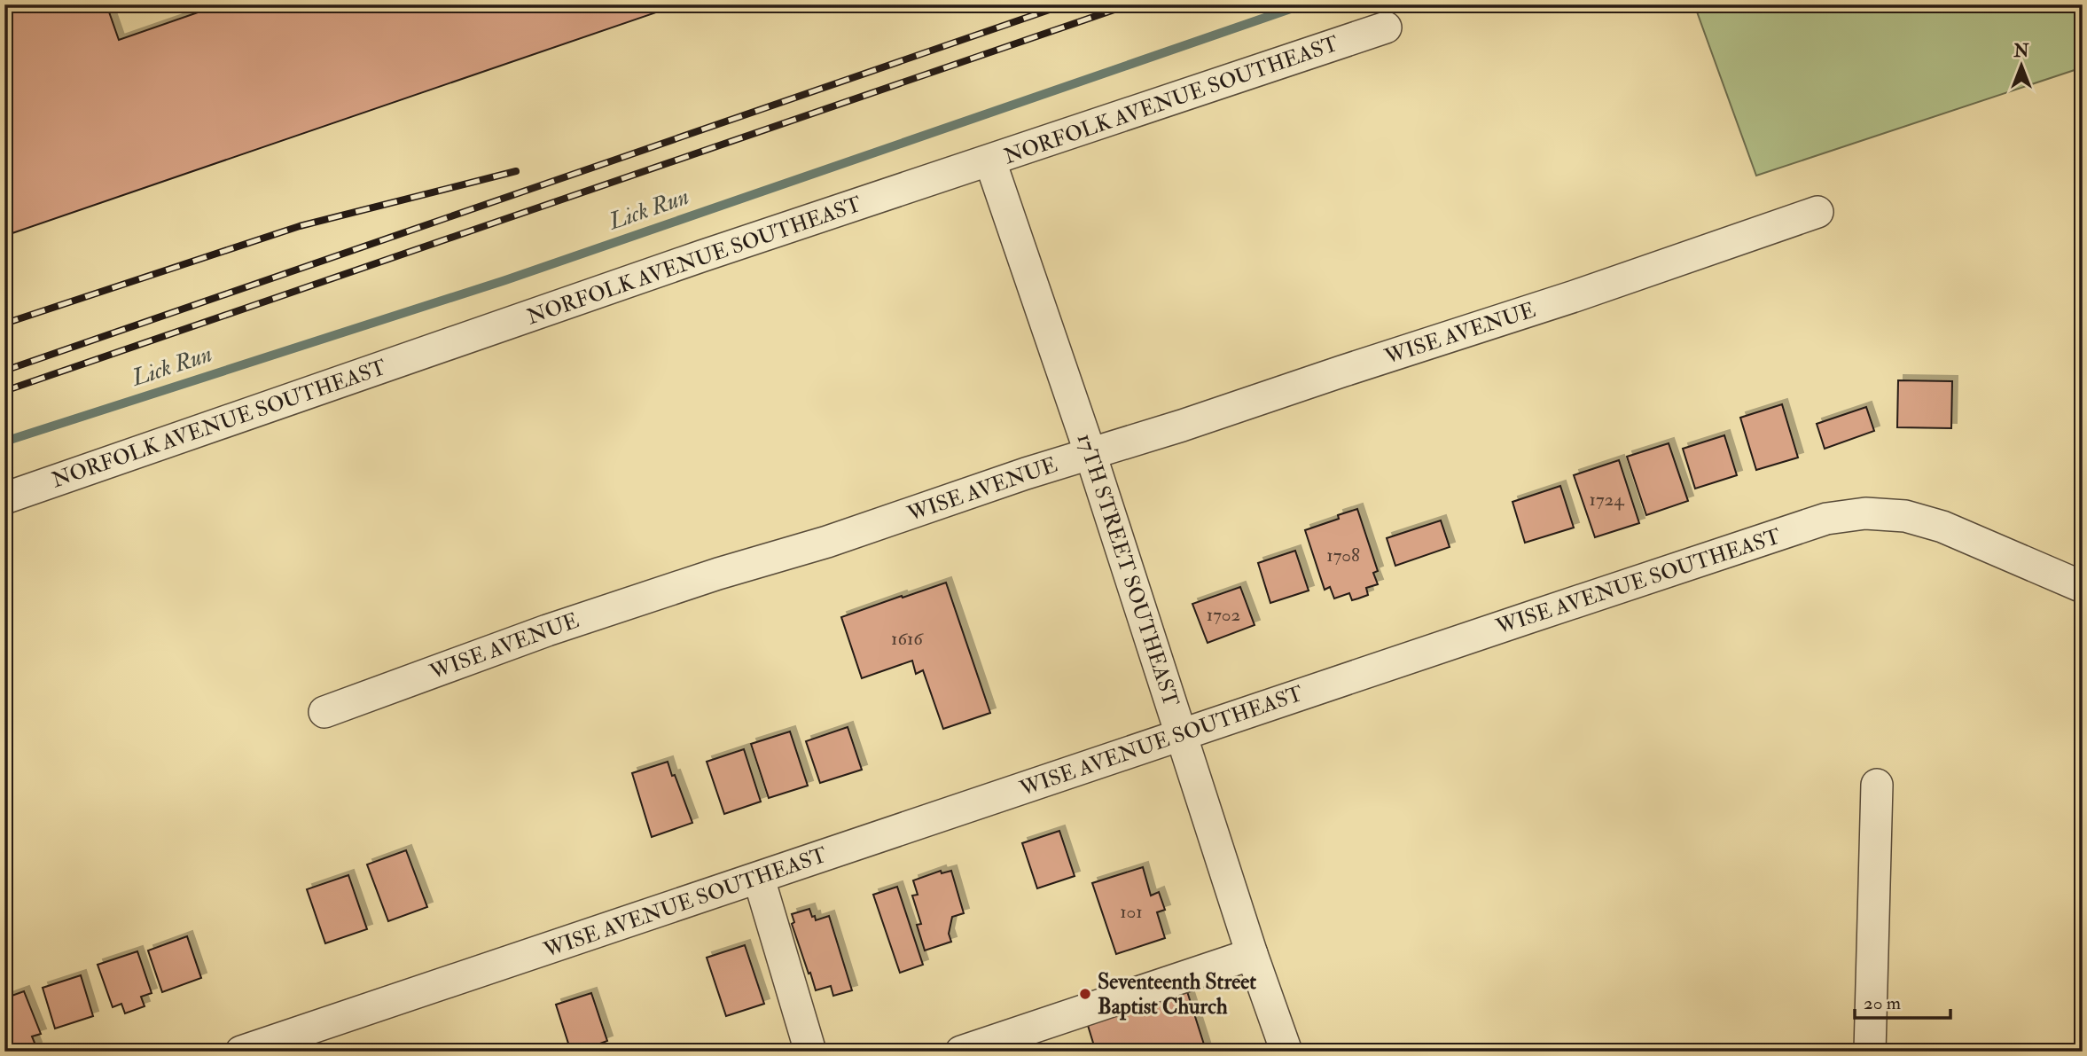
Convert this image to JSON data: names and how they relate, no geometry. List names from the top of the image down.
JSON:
{
  "streets": {
    "street": [
      "NORFOLK AVENUE SOUTHEAST",
      "WISE AVENUE",
      "17TH STREET SOUTHEAST",
      "WISE AVENUE SOUTHEAST"
    ]
  },
  "crossings": [
    ["NORFOLK AVENUE SOUTHEAST", "17TH STREET SOUTHEAST"],
    ["WISE AVENUE", "17TH STREET SOUTHEAST"],
    ["17TH STREET SOUTHEAST", "WISE AVENUE SOUTHEAST"]
  ],
  "water": ["Lick Run"],
  "places": ["Seventeenth Street Baptist Church"],
  "house_numbers": [
    "1724",
    "1708",
    "1702",
    "1616",
    "101"
  ],
  "scale_bar": "20 m",
  "north": "top"
}
